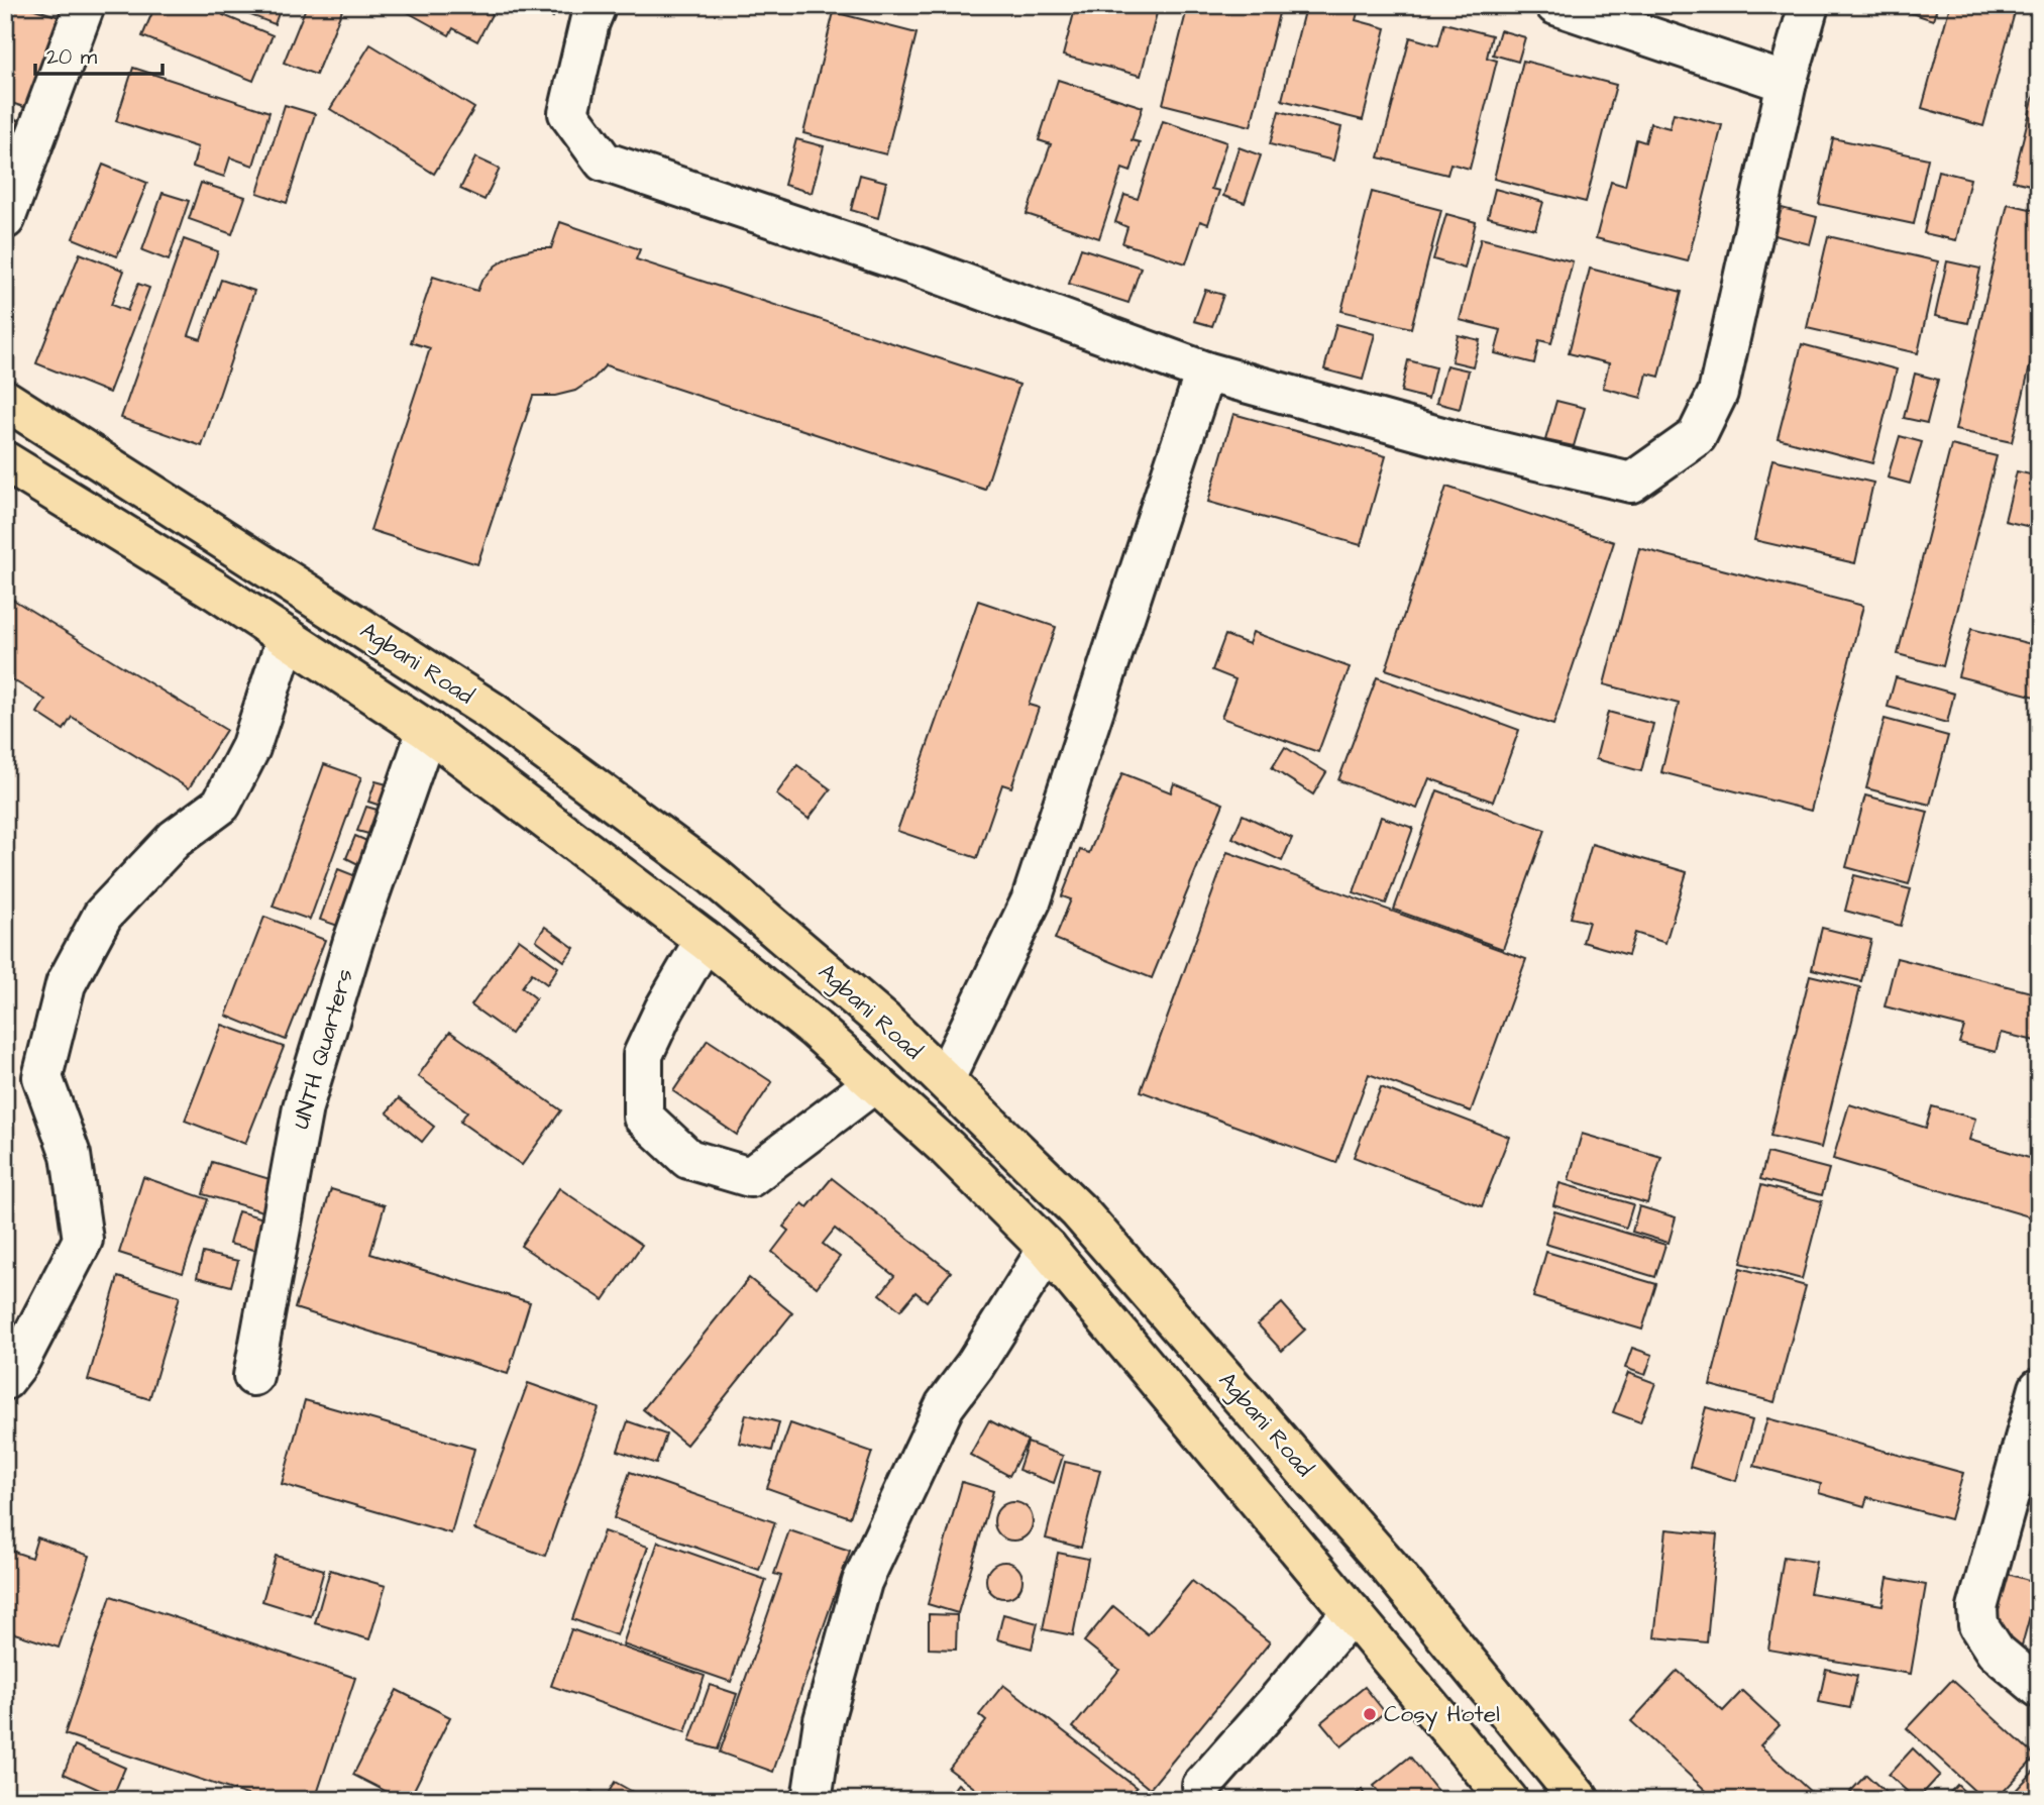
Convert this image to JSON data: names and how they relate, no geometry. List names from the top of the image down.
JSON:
{
  "streets": {
    "main road": ["Agbani Road"],
    "street": ["UNTH Quarters"]
  },
  "places": ["Cosy Hotel"],
  "scale_bar": "20 m"
}
